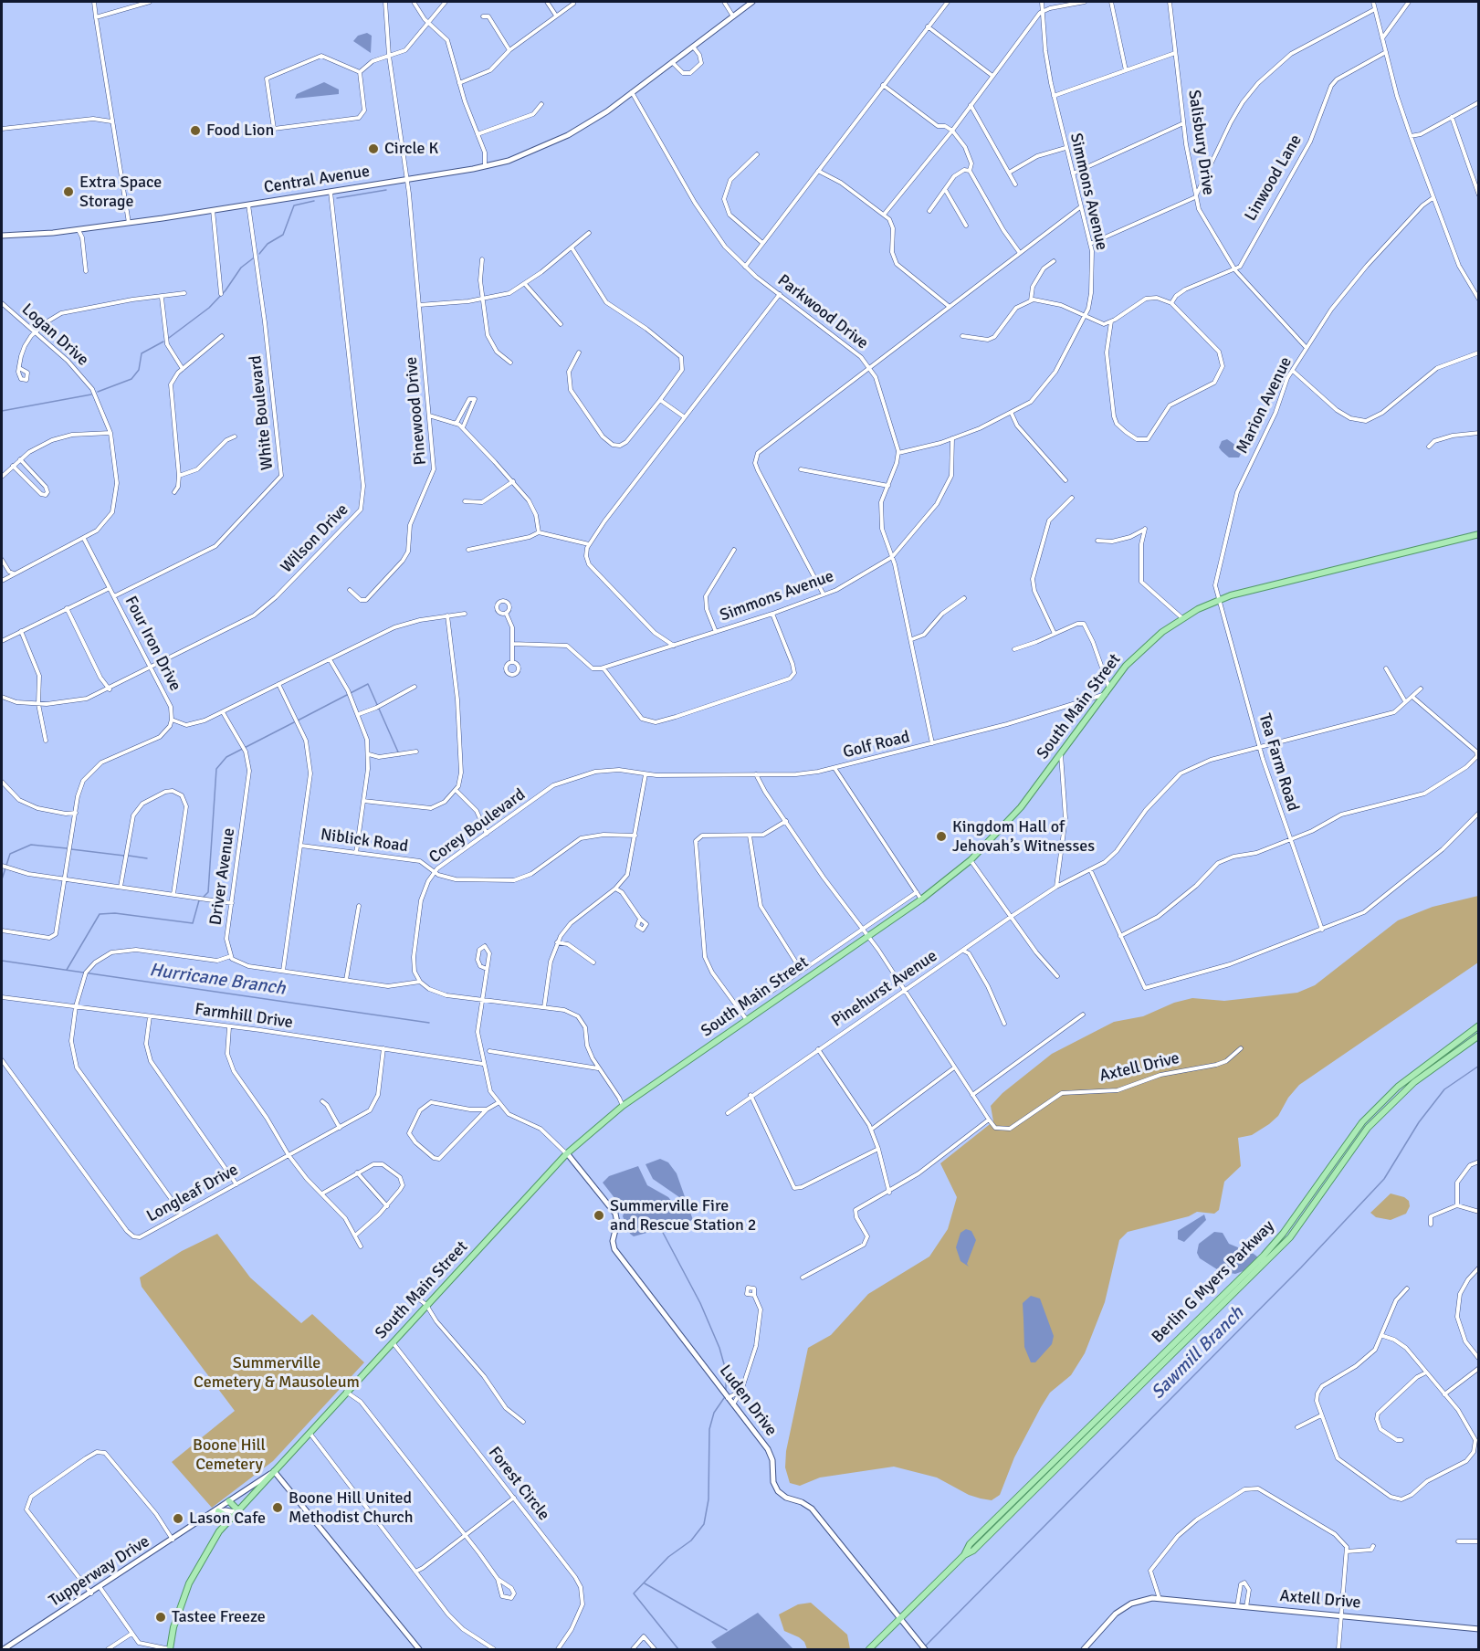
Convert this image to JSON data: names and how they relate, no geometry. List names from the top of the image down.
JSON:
{
  "streets": {
    "main road": ["South Main Street", "Berlin G Myers Parkway"],
    "street": [
      "Salisbury Drive",
      "Linwood Lane",
      "Central Avenue",
      "Simmons Avenue",
      "Parkwood Drive",
      "Logan Drive",
      "Marion Avenue",
      "Pinewood Drive",
      "White Boulevard",
      "Wilson Drive",
      "Four Iron Drive",
      "Golf Road",
      "Tea Farm Road",
      "Corey Boulevard",
      "Niblick Road",
      "Driver Avenue",
      "Pinehurst Avenue",
      "Farmhill Drive",
      "Axtell Drive",
      "Longleaf Drive",
      "Luden Drive",
      "Forest Circle",
      "Tupperway Drive"
    ]
  },
  "crossings": [
    ["Salisbury Drive", "Linwood Lane"],
    ["Salisbury Drive", "Marion Avenue"],
    ["Central Avenue", "Parkwood Drive"],
    ["Central Avenue", "Pinewood Drive"],
    ["Central Avenue", "White Boulevard"],
    ["Central Avenue", "Wilson Drive"],
    ["Logan Drive", "Four Iron Drive"],
    ["Marion Avenue", "South Main Street"],
    ["Marion Avenue", "Tea Farm Road"],
    ["White Boulevard", "Four Iron Drive"],
    ["Wilson Drive", "Four Iron Drive"],
    ["South Main Street", "Golf Road"],
    ["South Main Street", "Tea Farm Road"],
    ["South Main Street", "Luden Drive"],
    ["South Main Street", "Forest Circle"],
    ["South Main Street", "Tupperway Drive"],
    ["Golf Road", "Corey Boulevard"],
    ["Tea Farm Road", "Pinehurst Avenue"],
    ["Corey Boulevard", "Niblick Road"],
    ["Farmhill Drive", "Longleaf Drive"],
    ["Berlin G Myers Parkway", "Luden Drive"]
  ],
  "water": ["Hurricane Branch", "Sawmill Branch"],
  "parks": ["Summerville Cemetery & Mausoleum", "Boone Hill Cemetery"],
  "places": [
    "Food Lion",
    "Circle K",
    "Extra Space Storage",
    "Kingdom Hall of Jehovah’s Witnesses",
    "Summerville Fire and Rescue Station 2",
    "Boone Hill United Methodist Church",
    "Lason Cafe",
    "Tastee Freeze"
  ]
}
